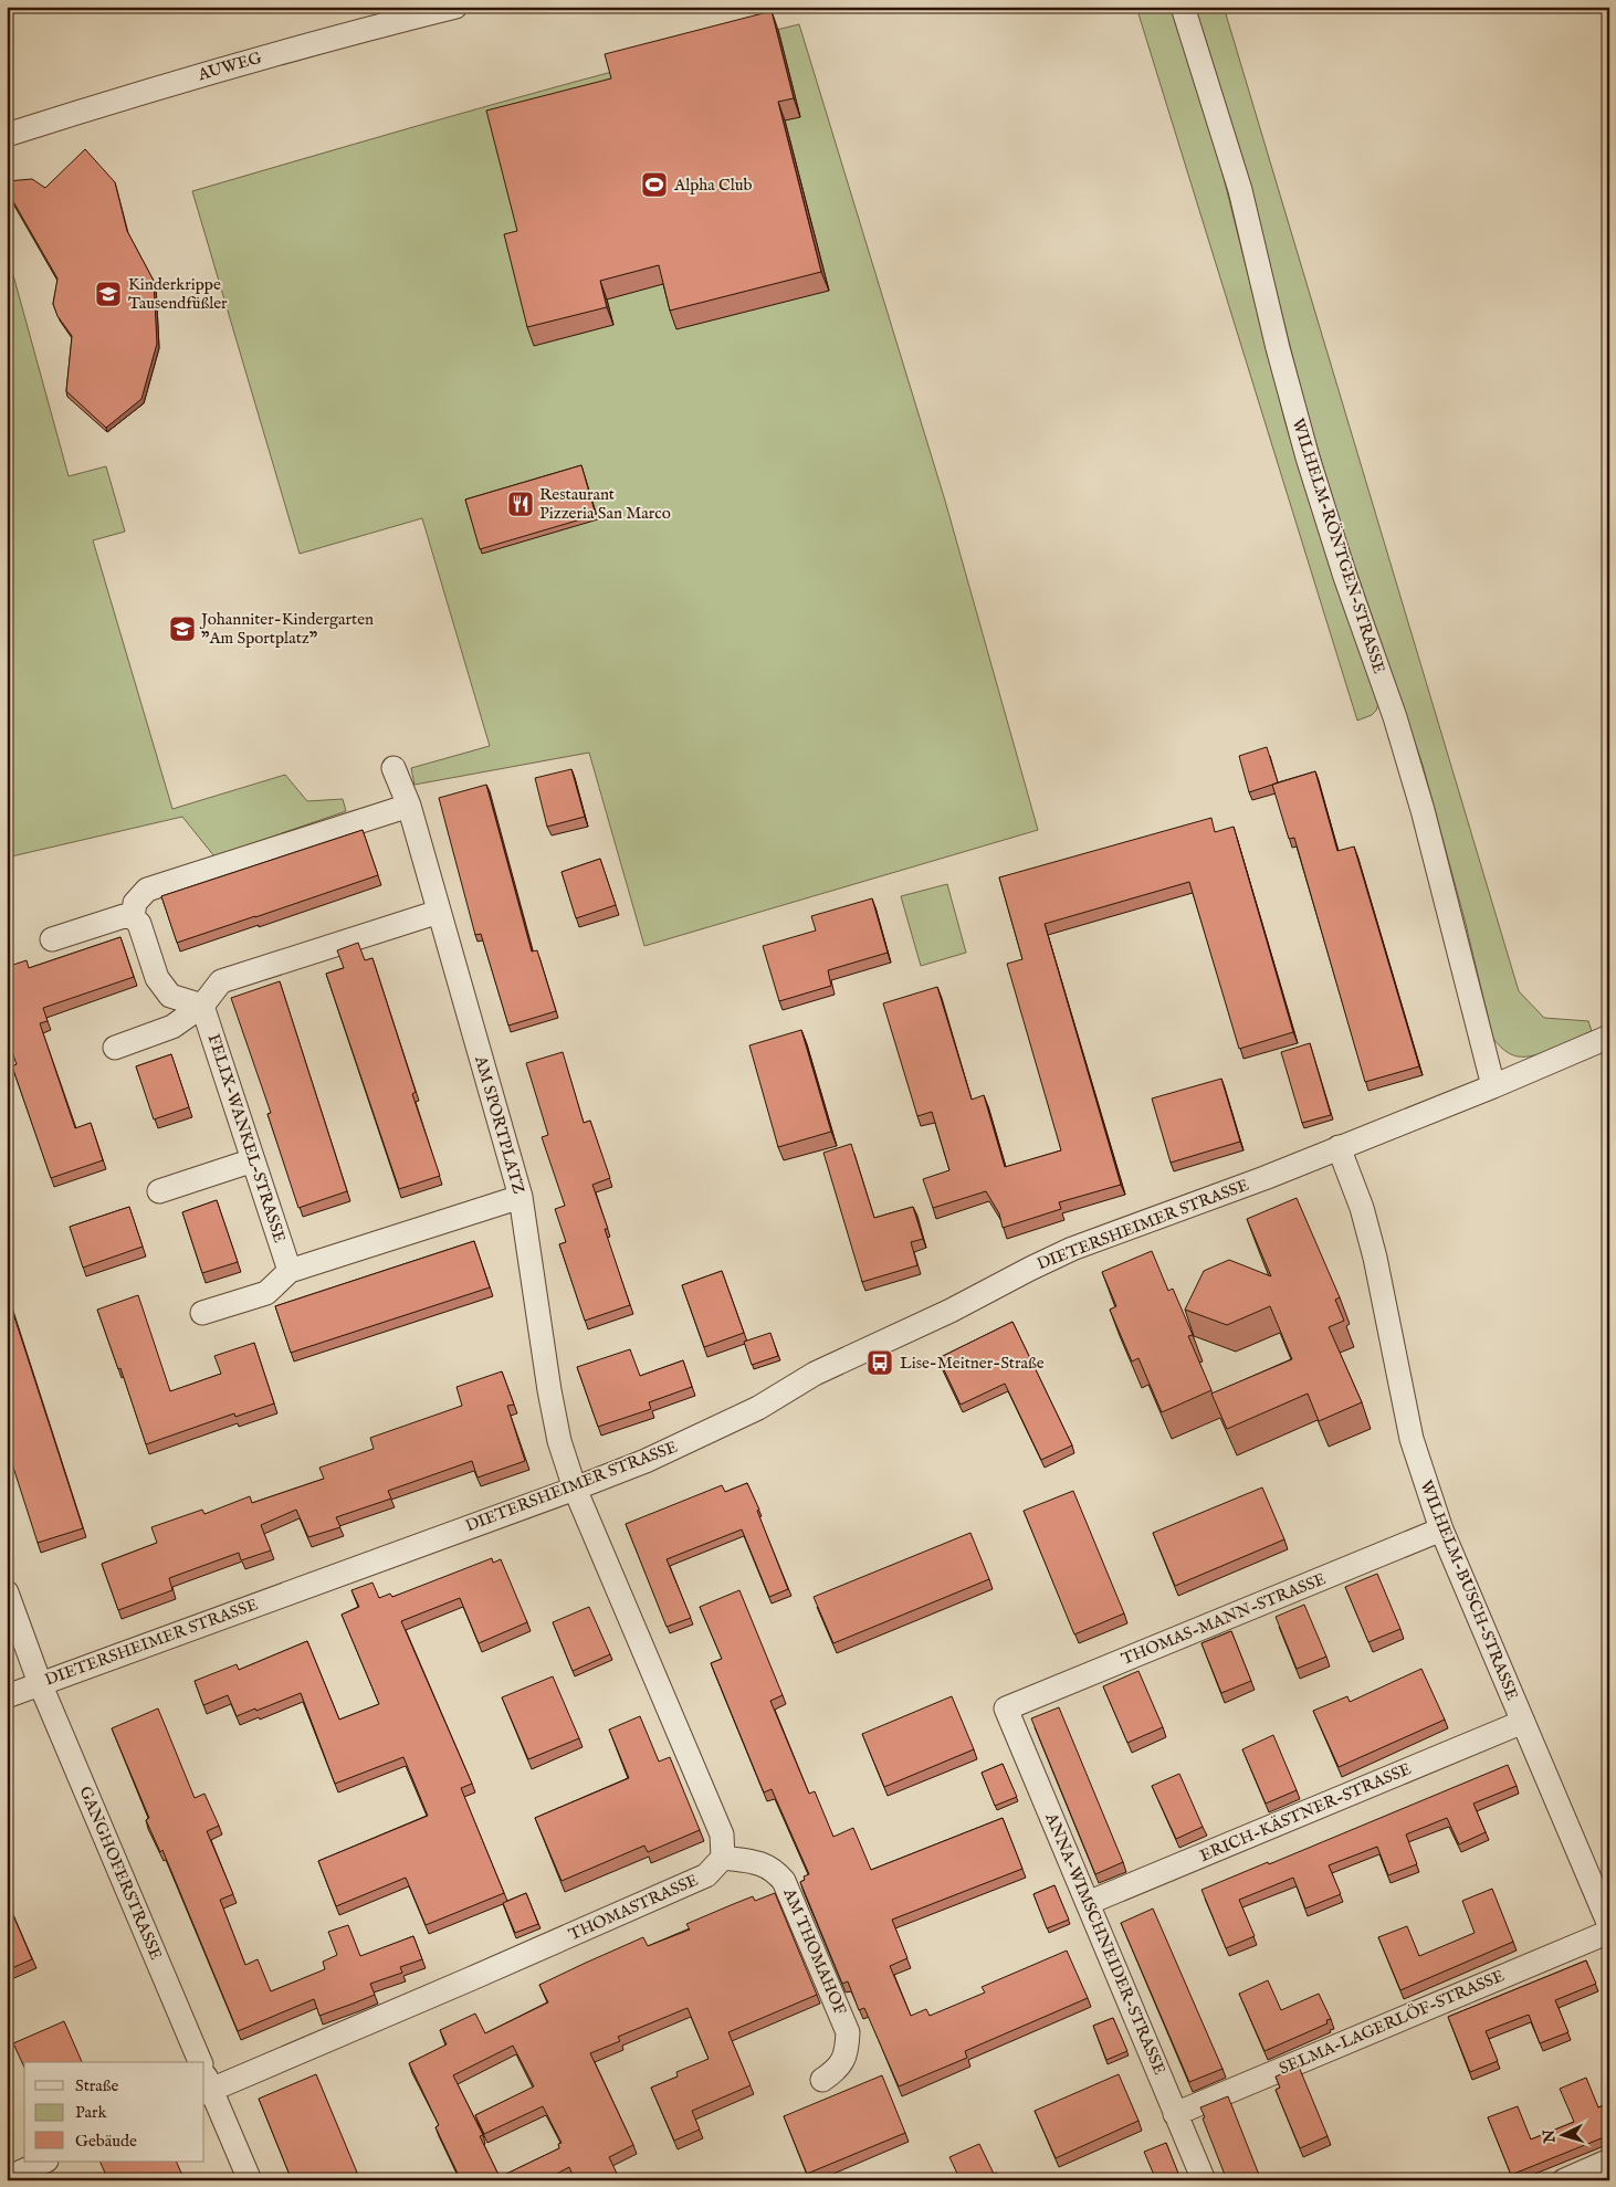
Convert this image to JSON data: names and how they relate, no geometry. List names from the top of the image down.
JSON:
{
  "streets": {
    "street": [
      "AUWEG",
      "WILHELM-RÖNTGEN-STRASSE",
      "AM SPORTPLATZ",
      "FELIX-WANKEL-STRASSE",
      "DIETERSHEIMER STRASSE",
      "WILHELM-BUSCH-STRASSE",
      "THOMAS-MANN-STRASSE",
      "ERICH-KÄSTNER-STRASSE",
      "GANGHOFERSTRASSE",
      "THOMASTRASSE",
      "ANNA-WIMSCHNEIDER-STRASSE",
      "AM THOMAHOF",
      "SELMA-LAGERLÖF-STRASSE"
    ]
  },
  "crossings": [
    ["WILHELM-RÖNTGEN-STRASSE", "DIETERSHEIMER STRASSE"],
    ["AM SPORTPLATZ", "DIETERSHEIMER STRASSE"],
    ["DIETERSHEIMER STRASSE", "WILHELM-BUSCH-STRASSE"],
    ["DIETERSHEIMER STRASSE", "GANGHOFERSTRASSE"],
    ["WILHELM-BUSCH-STRASSE", "THOMAS-MANN-STRASSE"],
    ["WILHELM-BUSCH-STRASSE", "ERICH-KÄSTNER-STRASSE"],
    ["THOMAS-MANN-STRASSE", "ANNA-WIMSCHNEIDER-STRASSE"],
    ["ERICH-KÄSTNER-STRASSE", "ANNA-WIMSCHNEIDER-STRASSE"],
    ["THOMASTRASSE", "AM THOMAHOF"],
    ["ANNA-WIMSCHNEIDER-STRASSE", "SELMA-LAGERLÖF-STRASSE"]
  ],
  "places": {
    "sports": ["Alpha Club"],
    "school or university": ["Kinderkrippe Tausendfüßler", "Johanniter-Kindergarten \"Am Sportplatz\""],
    "restaurant": ["Restaurant Pizzeria San Marco"],
    "bus stop": ["Lise-Meitner-Straße"]
  },
  "legend": ["Straße", "Park", "Gebäude"],
  "north": "left"
}
